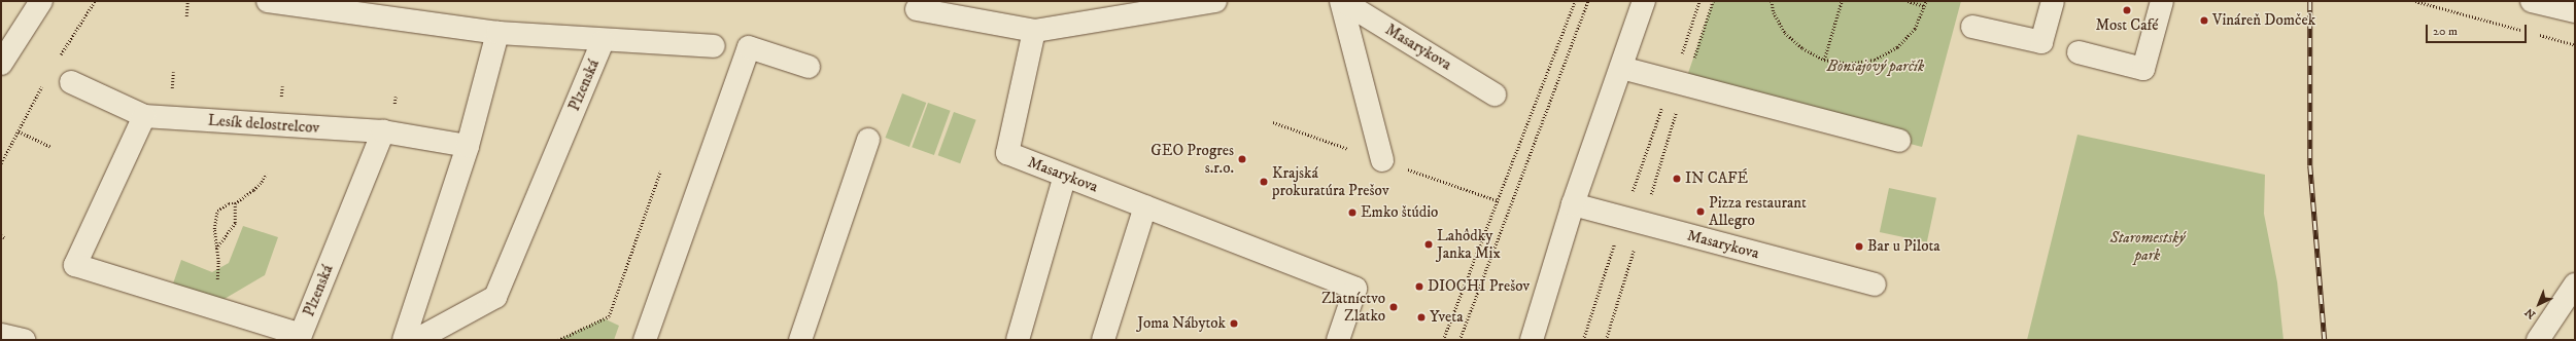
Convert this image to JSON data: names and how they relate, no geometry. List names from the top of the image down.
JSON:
{
  "streets": {
    "street": ["Masarykova", "Plzenská", "Lesík delostrelcov"]
  },
  "crossings": [
    ["Plzenská", "Lesík delostrelcov"]
  ],
  "parks": ["Bonsajový parčík", "Staromestský park"],
  "places": [
    "Most Café",
    "Vináreň Domček",
    "GEO Progres s.r.o.",
    "IN CAFÉ",
    "Krajská prokuratúra Prešov",
    "Pizza restaurant Allegro",
    "Emko štúdio",
    "Lahôdky Janka Mix",
    "Bar u Pilota",
    "DIOCHI Prešov",
    "Zlatníctvo Zlatko",
    "Yveta",
    "Joma Nábytok"
  ],
  "scale_bar": "20 m",
  "north": "bottom left"
}
